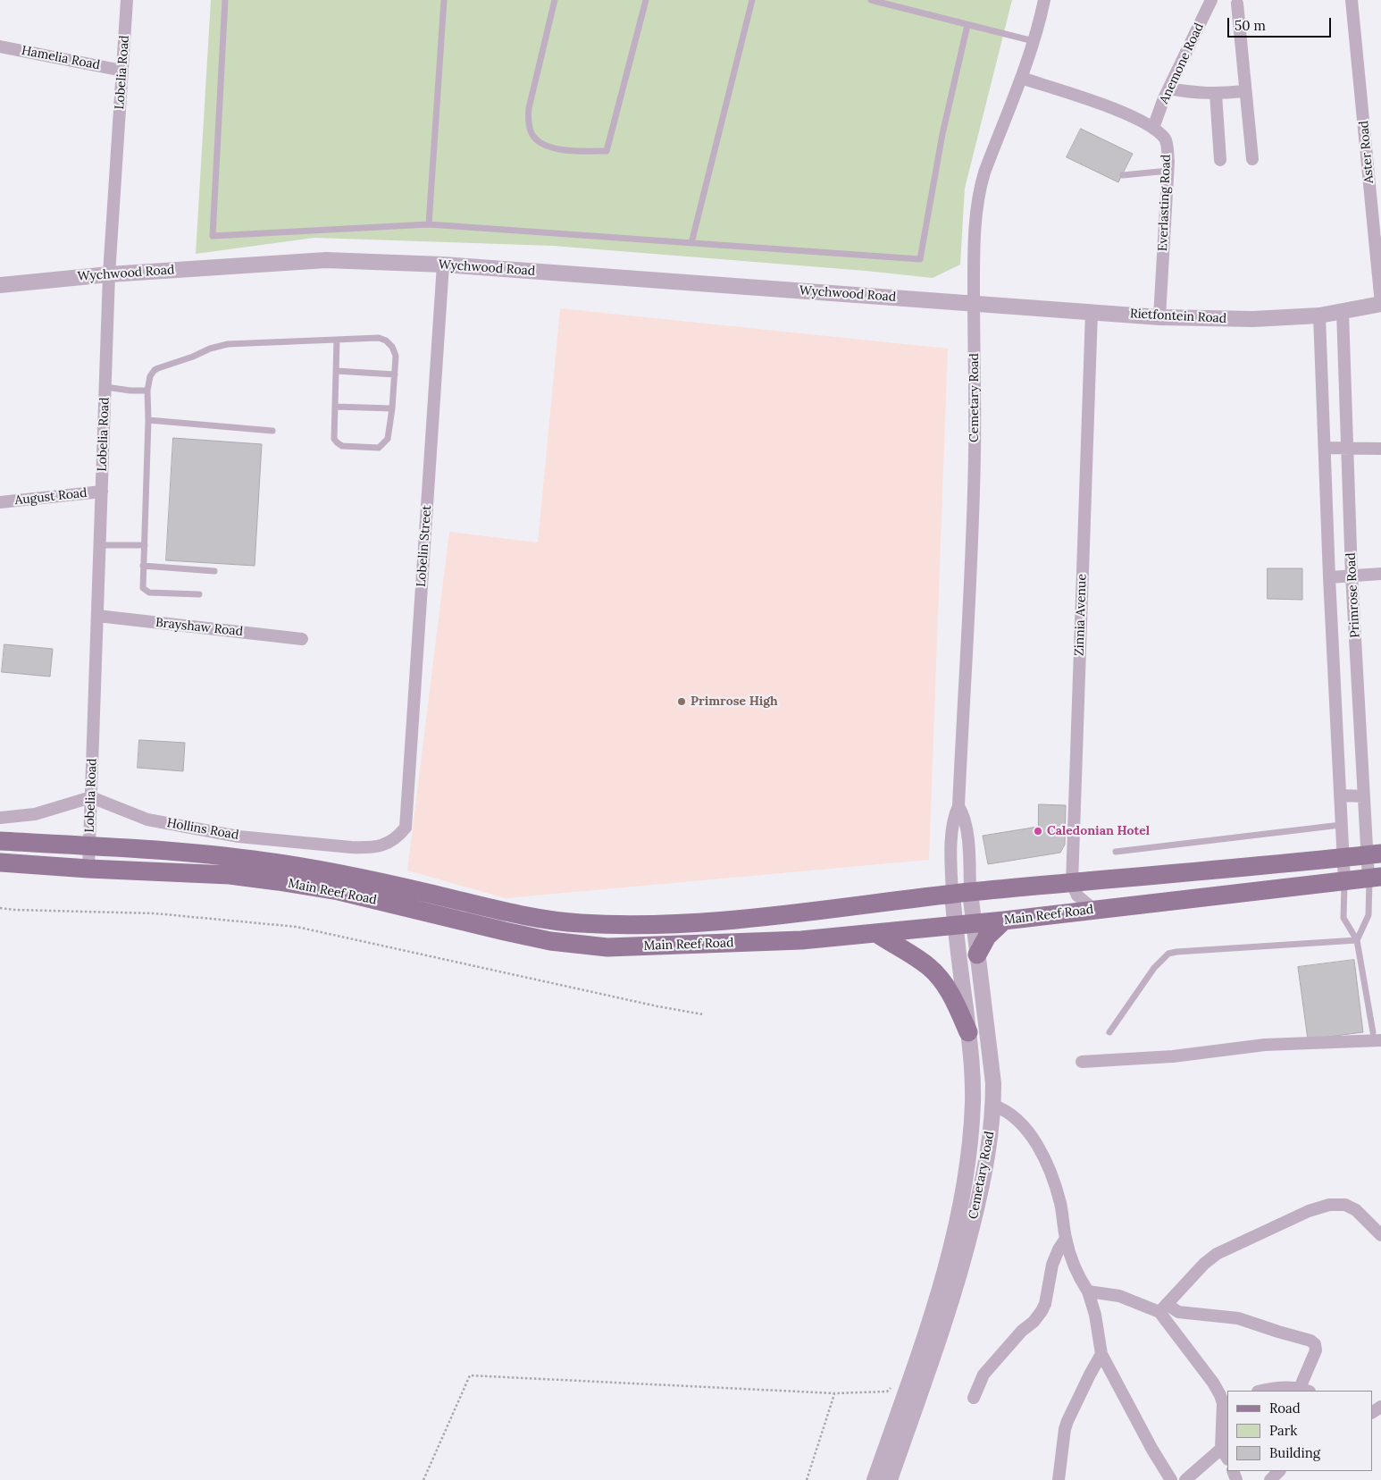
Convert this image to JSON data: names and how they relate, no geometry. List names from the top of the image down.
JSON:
{
  "streets": {
    "main road": ["Main Reef Road"],
    "street": [
      "Hamelia Road",
      "Anemone Road",
      "Lobelia Road",
      "Aster Road",
      "Everlasting Road",
      "Wychwood Road",
      "Rietfontein Road",
      "Cemetary Road",
      "August Road",
      "Lobelin Street",
      "Primrose Road",
      "Zinnia Avenue",
      "Brayshaw Road",
      "Hollins Road"
    ]
  },
  "crossings": [
    ["Hamelia Road", "Lobelia Road"],
    ["Anemone Road", "Everlasting Road"],
    ["Lobelia Road", "Wychwood Road"],
    ["Lobelia Road", "August Road"],
    ["Lobelia Road", "Brayshaw Road"],
    ["Lobelia Road", "Hollins Road"],
    ["Lobelia Road", "Main Reef Road"],
    ["Aster Road", "Rietfontein Road"],
    ["Everlasting Road", "Rietfontein Road"],
    ["Everlasting Road", "Cemetary Road"],
    ["Wychwood Road", "Rietfontein Road"],
    ["Wychwood Road", "Cemetary Road"],
    ["Wychwood Road", "Lobelin Street"],
    ["Rietfontein Road", "Cemetary Road"],
    ["Rietfontein Road", "Primrose Road"],
    ["Rietfontein Road", "Zinnia Avenue"],
    ["Cemetary Road", "Main Reef Road"],
    ["Lobelin Street", "Hollins Road"],
    ["Primrose Road", "Main Reef Road"],
    ["Zinnia Avenue", "Main Reef Road"]
  ],
  "places": ["Primrose High", "Caledonian Hotel"],
  "legend": ["Road", "Park", "Building"],
  "scale_bar": "50 m"
}
